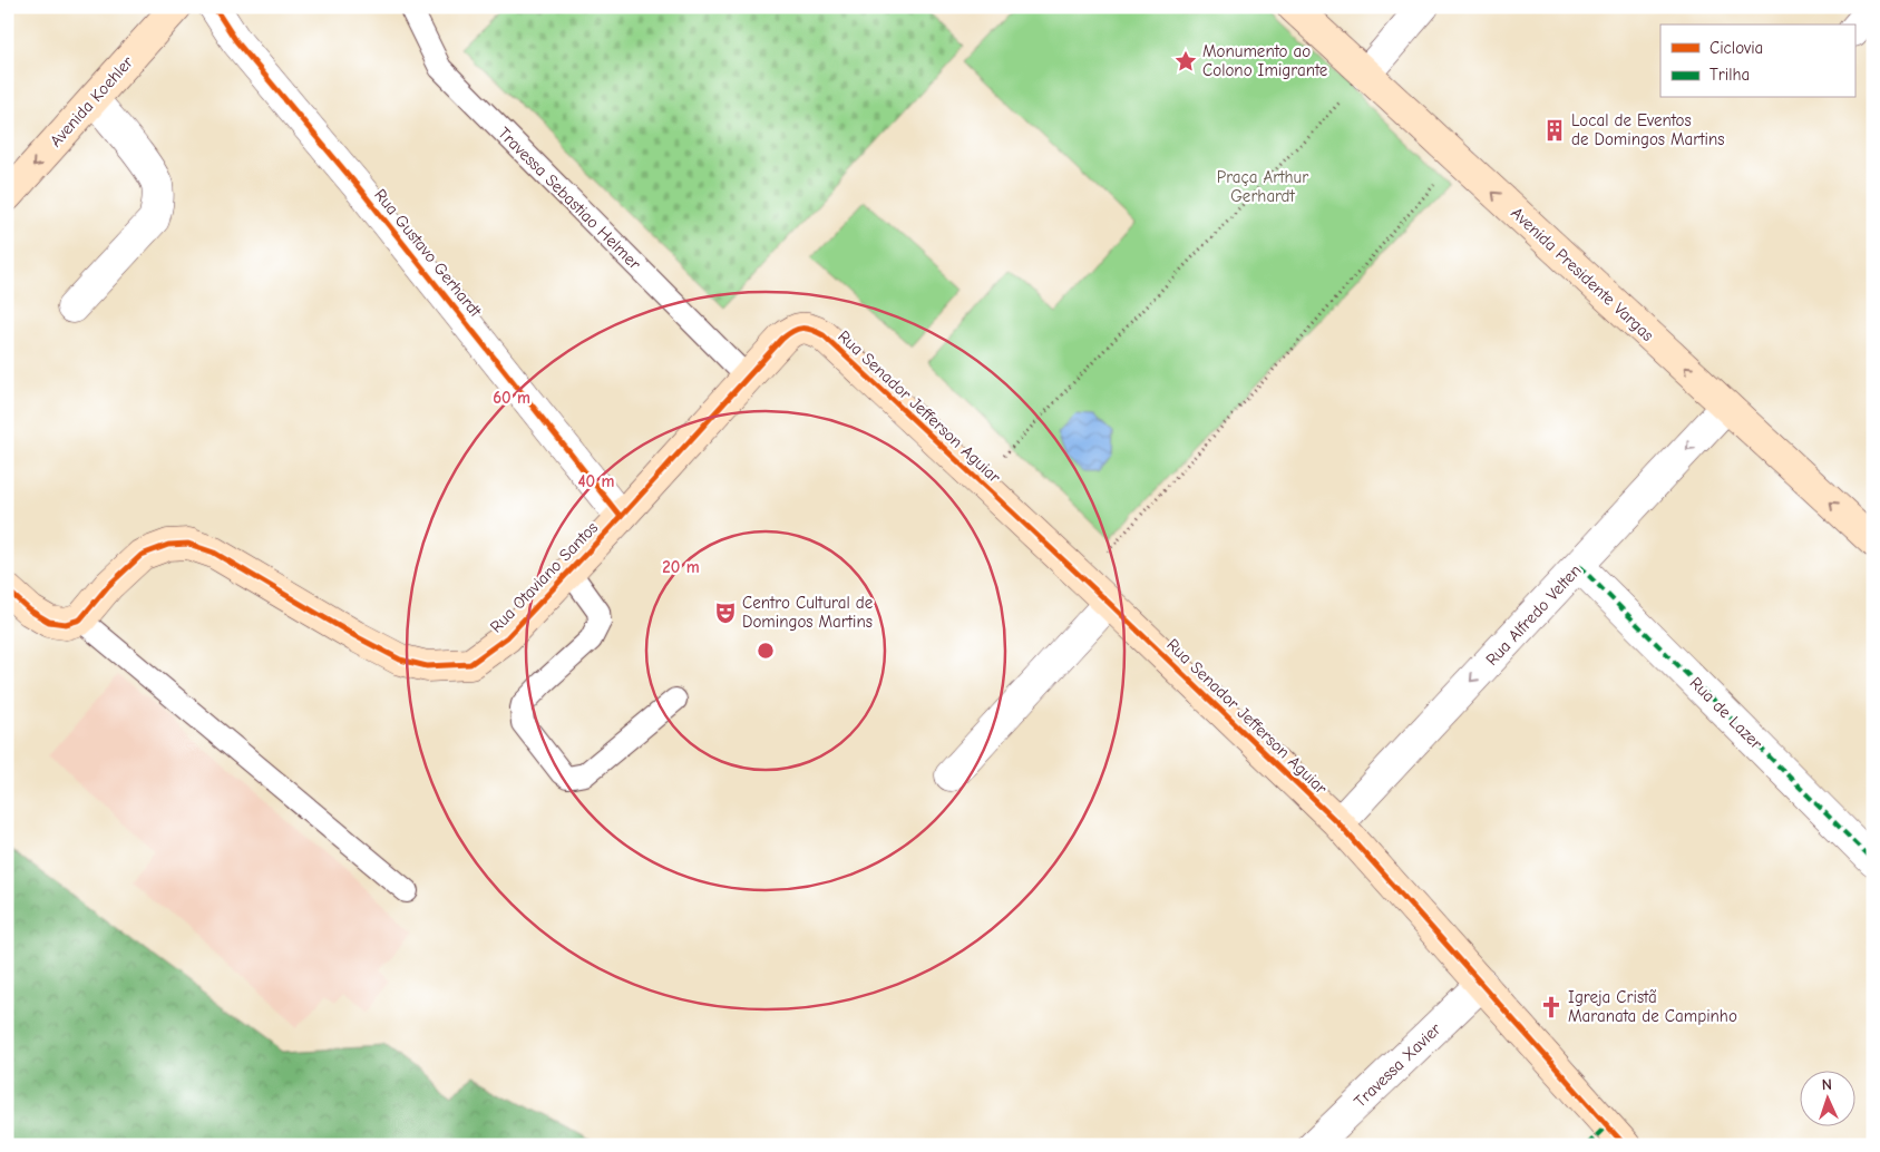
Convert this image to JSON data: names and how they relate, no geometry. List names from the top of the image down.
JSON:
{
  "streets": {
    "street": [
      "Avenida Koehler",
      "Rua Gustavo Gerhardt",
      "Avenida Presidente Vargas",
      "Rua Senador Jefferson Aguiar",
      "Rua Otaviano Santos",
      "Rua Alfredo Velten",
      "Rua de Lazer",
      "Travessa Xavier"
    ],
    "lane": ["Travessa Sebastiao Helmer"]
  },
  "crossings": [
    ["Travessa Sebastiao Helmer", "Rua Otaviano Santos"],
    ["Rua Gustavo Gerhardt", "Rua Otaviano Santos"],
    ["Avenida Presidente Vargas", "Rua Alfredo Velten"],
    ["Rua Senador Jefferson Aguiar", "Rua Otaviano Santos"],
    ["Rua Senador Jefferson Aguiar", "Rua Alfredo Velten"],
    ["Rua Senador Jefferson Aguiar", "Travessa Xavier"],
    ["Rua Alfredo Velten", "Rua de Lazer"]
  ],
  "one_way": ["Avenida Koehler", "Avenida Presidente Vargas", "Rua Alfredo Velten"],
  "parks": ["Praça Arthur Gerhardt"],
  "places": {
    "place": ["Monumento ao Colono Imigrante"],
    "building": ["Local de Eventos de Domingos Martins"],
    "theatre": ["Centro Cultural de Domingos Martins"],
    "church": ["Igreja Cristã Maranata de Campinho"]
  },
  "legend": ["Ciclovia", "Trilha"],
  "north": "top",
  "rings": ["60 m", "40 m", "20 m"]
}
